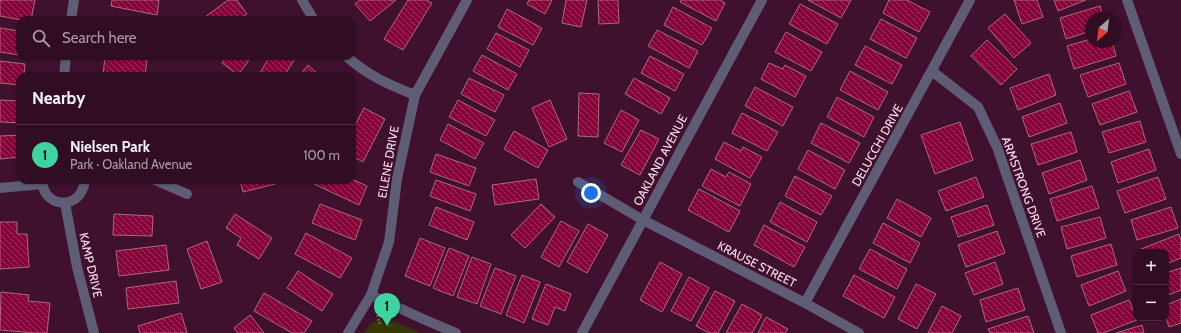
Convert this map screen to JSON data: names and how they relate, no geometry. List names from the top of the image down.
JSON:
{
  "streets": {
    "street": [
      "DELUCCHI DRIVE",
      "OAKLAND AVENUE",
      "EILENE DRIVE",
      "ARMSTRONG DRIVE",
      "KRAUSE STREET",
      "KAMP DRIVE"
    ]
  },
  "crossings": [
    ["DELUCCHI DRIVE", "ARMSTRONG DRIVE"],
    ["DELUCCHI DRIVE", "KRAUSE STREET"],
    ["OAKLAND AVENUE", "KRAUSE STREET"]
  ],
  "north": "bottom left",
  "page": {
    "search": "Search here",
    "heading": "Nearby",
    "list": [
      {
        "mark": "1",
        "name": "Nielsen Park",
        "note": "Park · Oakland Avenue",
        "value": "100 m"
      }
    ],
    "map_buttons": ["+", "−"],
    "pins": "1"
  }
}
